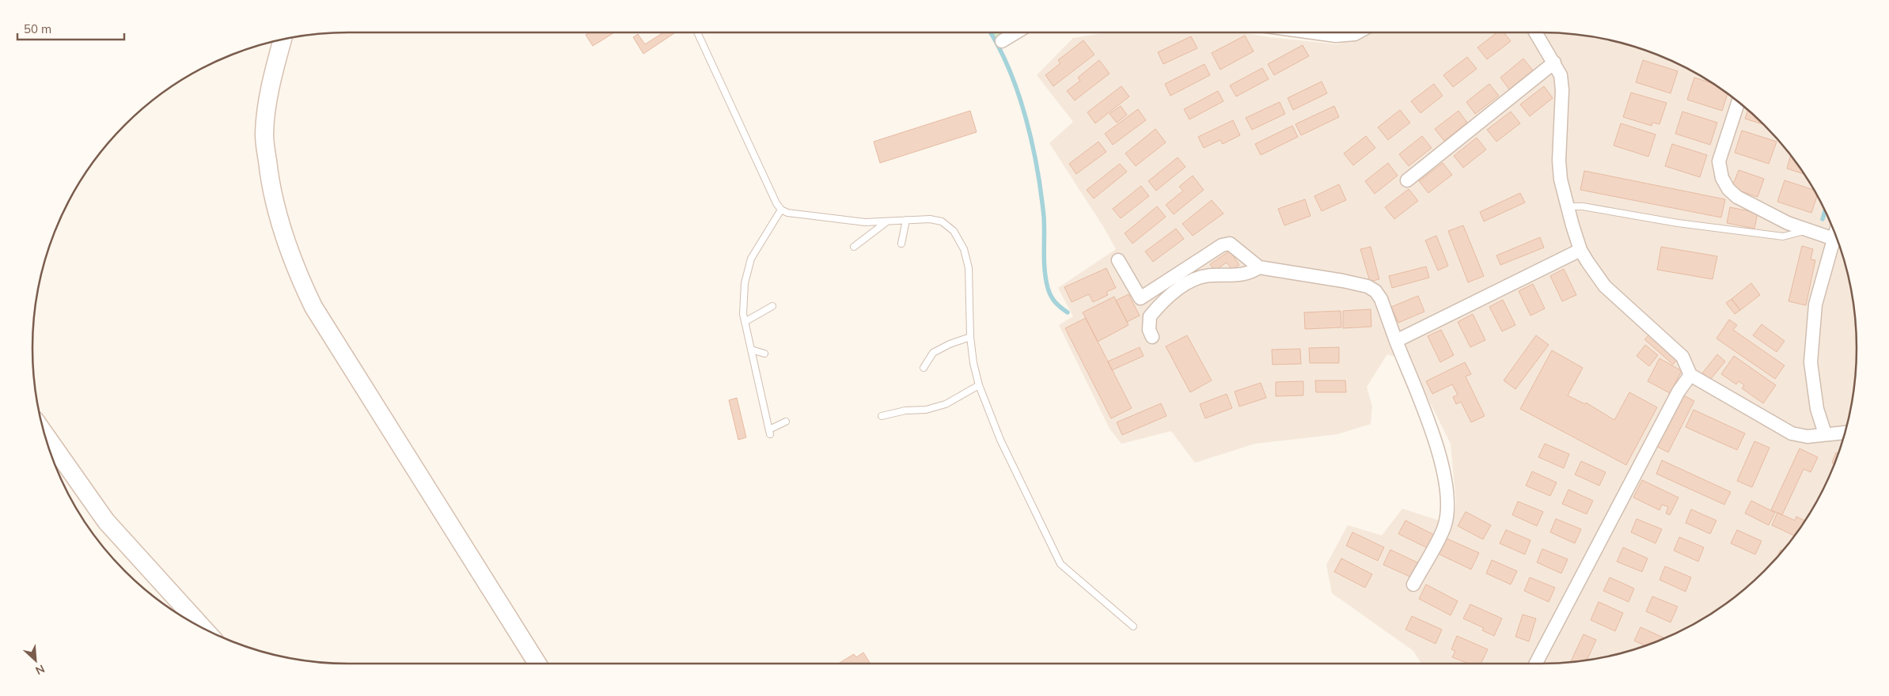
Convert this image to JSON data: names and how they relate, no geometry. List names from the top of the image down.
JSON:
{
  "scale_bar": "50 m",
  "north": "bottom right"
}
